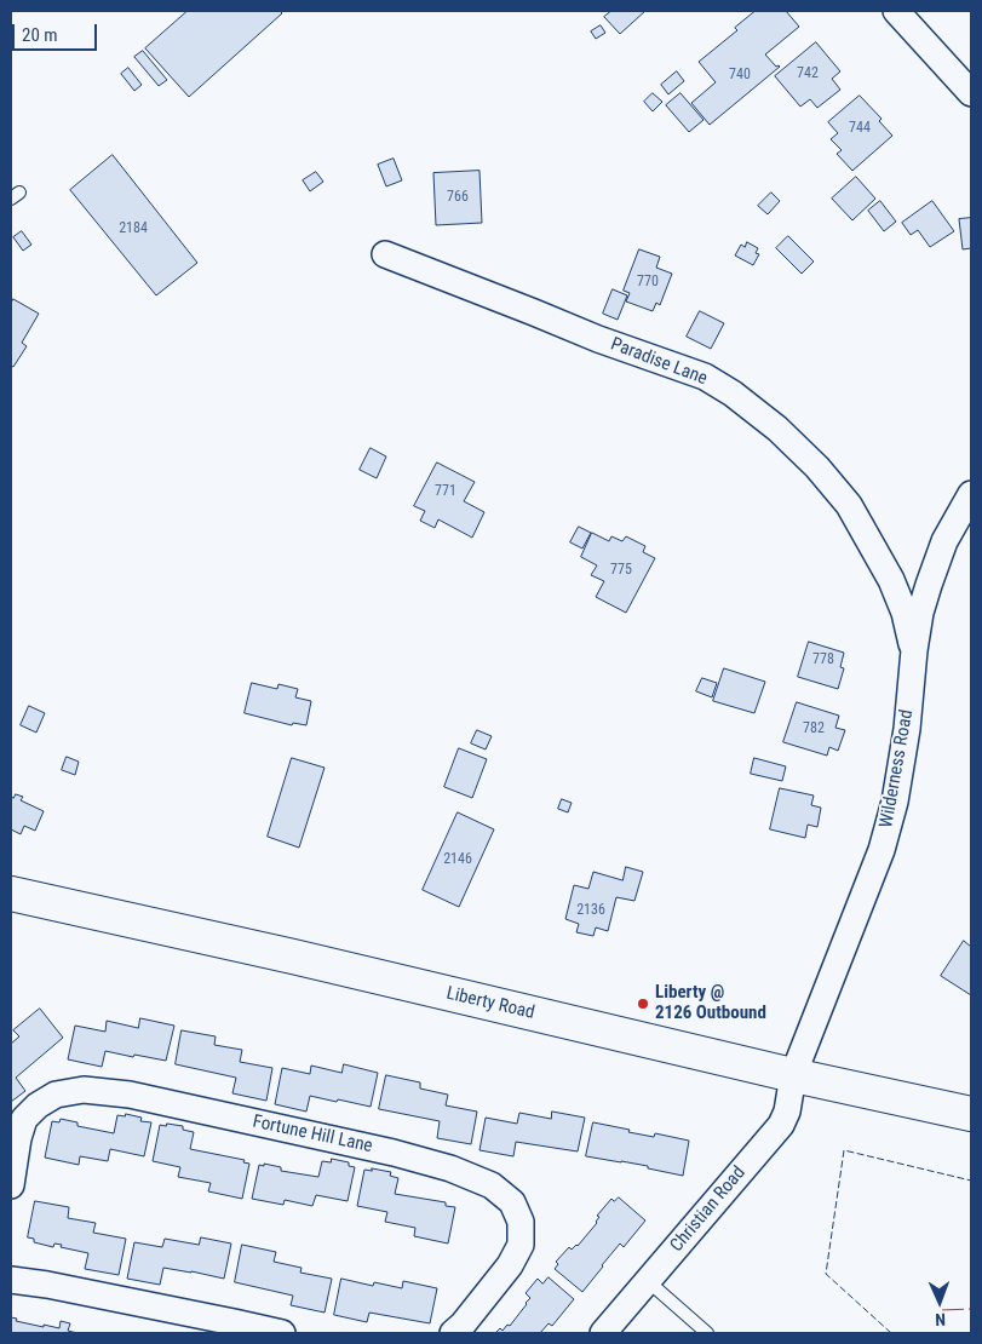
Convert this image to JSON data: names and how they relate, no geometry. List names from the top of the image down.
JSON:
{
  "streets": {
    "main road": ["Liberty Road"],
    "street": [
      "Paradise Lane",
      "Wilderness Road",
      "Fortune Hill Lane",
      "Christian Road"
    ]
  },
  "crossings": [
    ["Paradise Lane", "Wilderness Road"],
    ["Wilderness Road", "Liberty Road"],
    ["Wilderness Road", "Christian Road"],
    ["Liberty Road", "Christian Road"]
  ],
  "places": ["Liberty @ 2126 Outbound"],
  "house_numbers": [
    "742",
    "740",
    "744",
    "766",
    "2184",
    "770",
    "771",
    "775",
    "778",
    "782",
    "2146",
    "2136"
  ],
  "scale_bar": "20 m",
  "north": "bottom"
}
